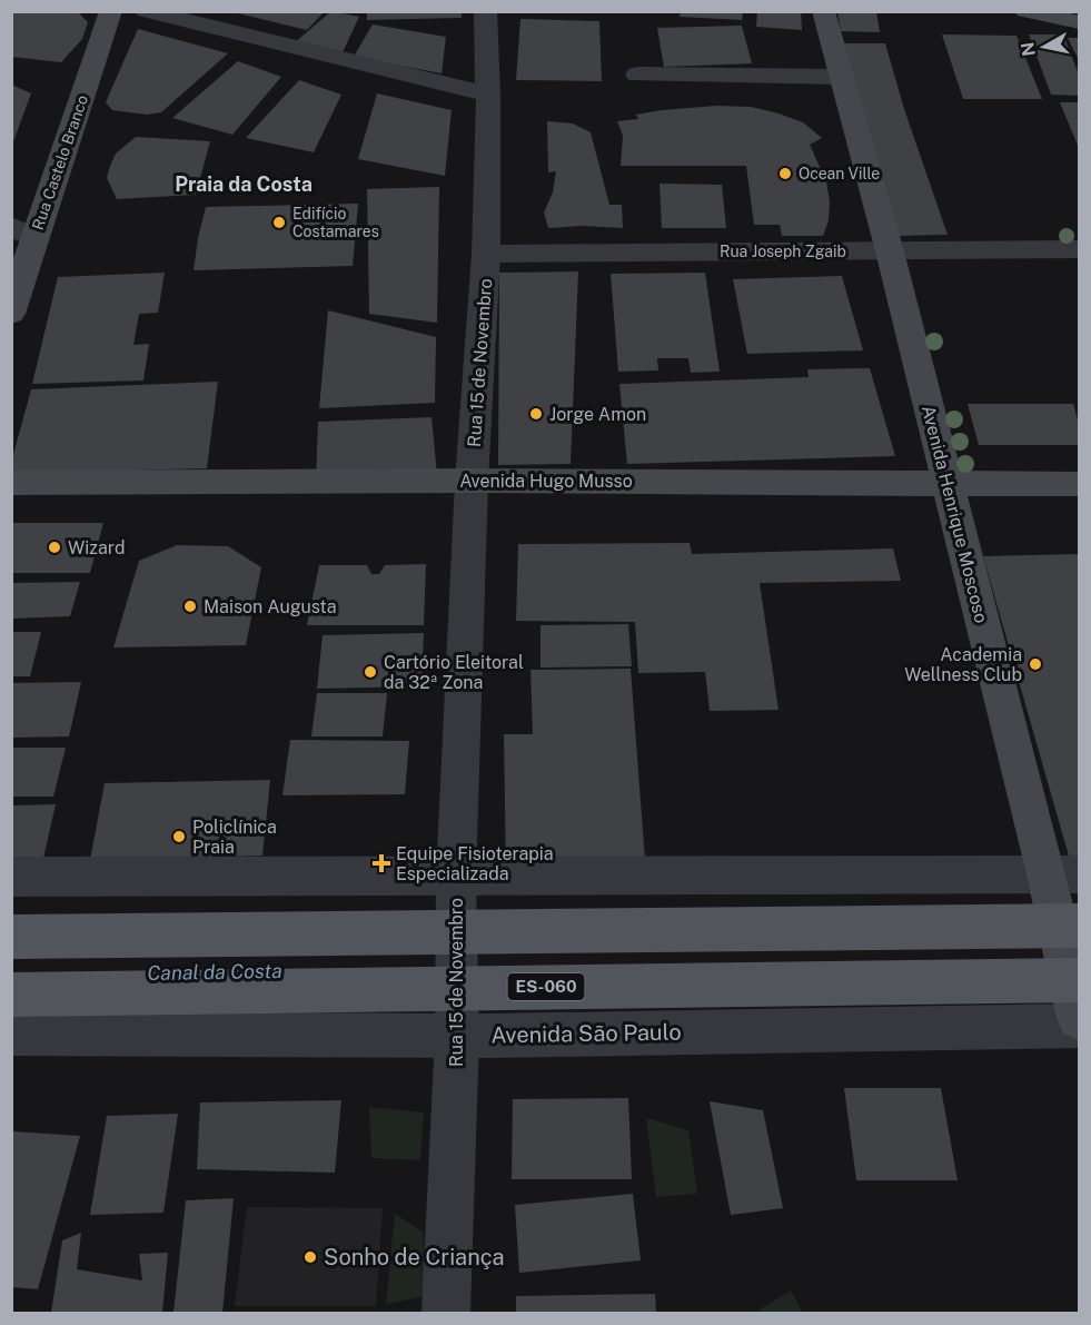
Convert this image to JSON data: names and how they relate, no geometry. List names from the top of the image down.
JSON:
{
  "streets": {
    "main road": [
      "Rua Castelo Branco",
      "Avenida Hugo Musso",
      "Avenida Henrique Moscoso",
      "ES-060"
    ],
    "street": ["Rua Joseph Zgaib", "Rua 15 de Novembro", "Avenida São Paulo"]
  },
  "crossings": [
    ["Rua Joseph Zgaib", "Rua 15 de Novembro"],
    ["Rua Joseph Zgaib", "Avenida Henrique Moscoso"],
    ["Rua 15 de Novembro", "Avenida Hugo Musso"],
    ["Rua 15 de Novembro", "Avenida São Paulo"],
    ["Avenida Hugo Musso", "Avenida Henrique Moscoso"],
    ["Avenida Henrique Moscoso", "ES-060"],
    ["Avenida Henrique Moscoso", "Avenida São Paulo"],
    ["ES-060", "Avenida São Paulo"]
  ],
  "districts": ["Praia da Costa"],
  "water": ["Canal da Costa"],
  "places": {
    "other": [
      "Ocean Ville",
      "Edifício Costamares",
      "Jorge Amon",
      "Wizard",
      "Maison Augusta",
      "Academia Wellness Club",
      "Cartório Eleitoral da 32ª Zona",
      "Policlínica Praia",
      "Sonho de Criança"
    ],
    "health": ["Equipe Fisioterapia Especializada"]
  },
  "north": "left"
}
